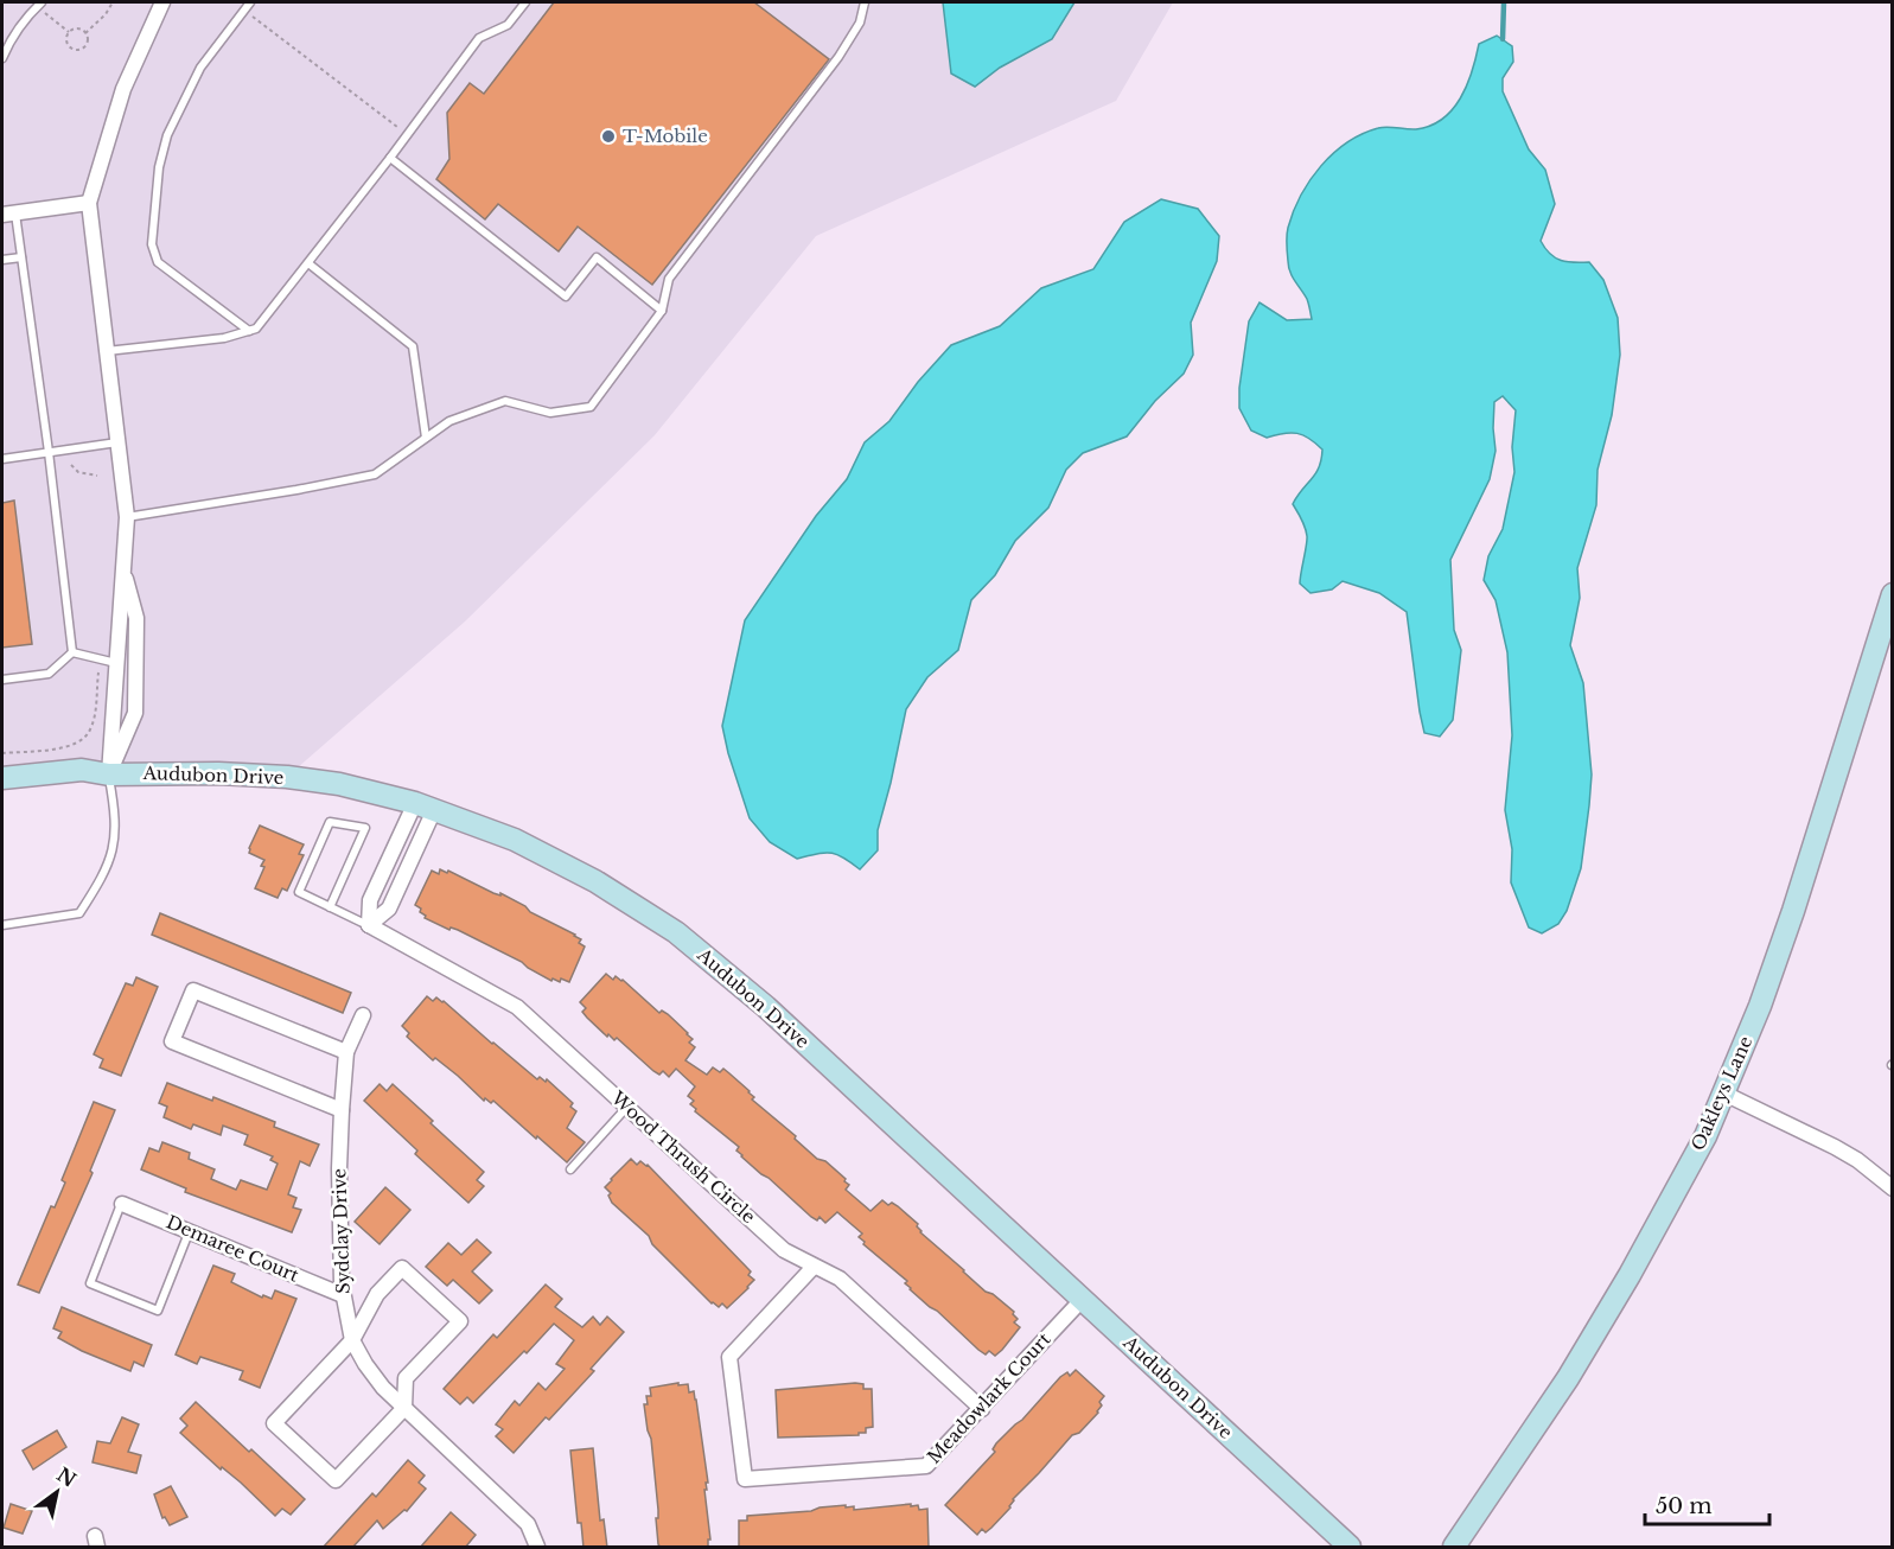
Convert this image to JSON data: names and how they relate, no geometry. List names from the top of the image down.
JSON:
{
  "streets": {
    "street": [
      "Audubon Drive",
      "Oakleys Lane",
      "Wood Thrush Circle",
      "Sydclay Drive",
      "Demaree Court",
      "Meadowlark Court"
    ]
  },
  "crossings": [
    ["Audubon Drive", "Meadowlark Court"],
    ["Wood Thrush Circle", "Meadowlark Court"],
    ["Sydclay Drive", "Demaree Court"]
  ],
  "places": ["T-Mobile"],
  "scale_bar": "50 m",
  "north": "top right"
}
